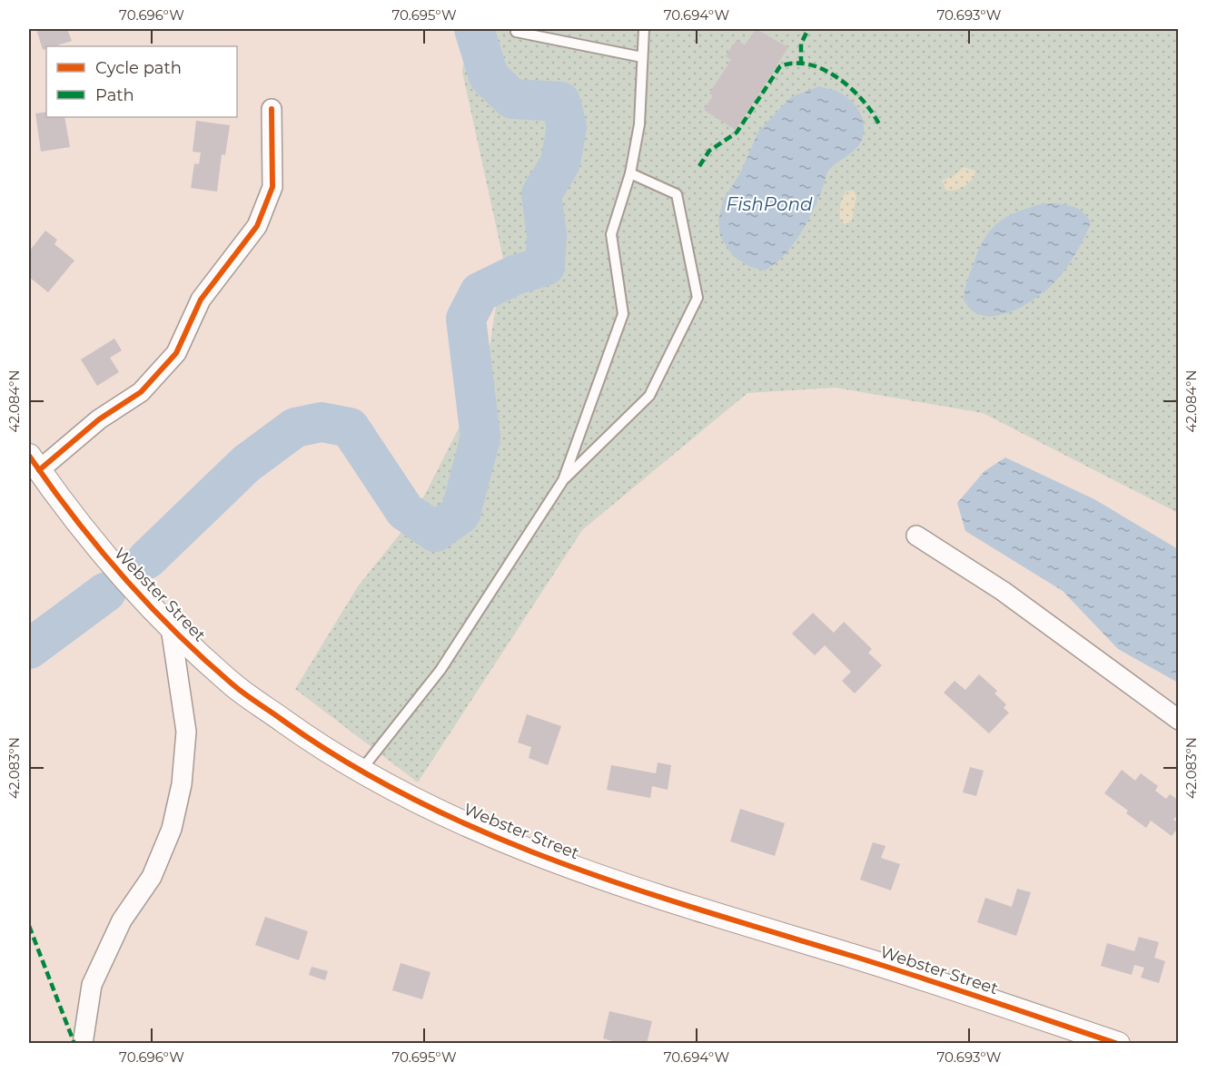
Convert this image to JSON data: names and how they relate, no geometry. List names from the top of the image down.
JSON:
{
  "streets": {
    "street": ["Webster Street"]
  },
  "water": ["FishPond"],
  "legend": ["Cycle path", "Path"],
  "coordinates": [
    "70.696°W",
    "70.695°W",
    "70.694°W",
    "70.693°W",
    "42.084°N",
    "42.083°N"
  ]
}
